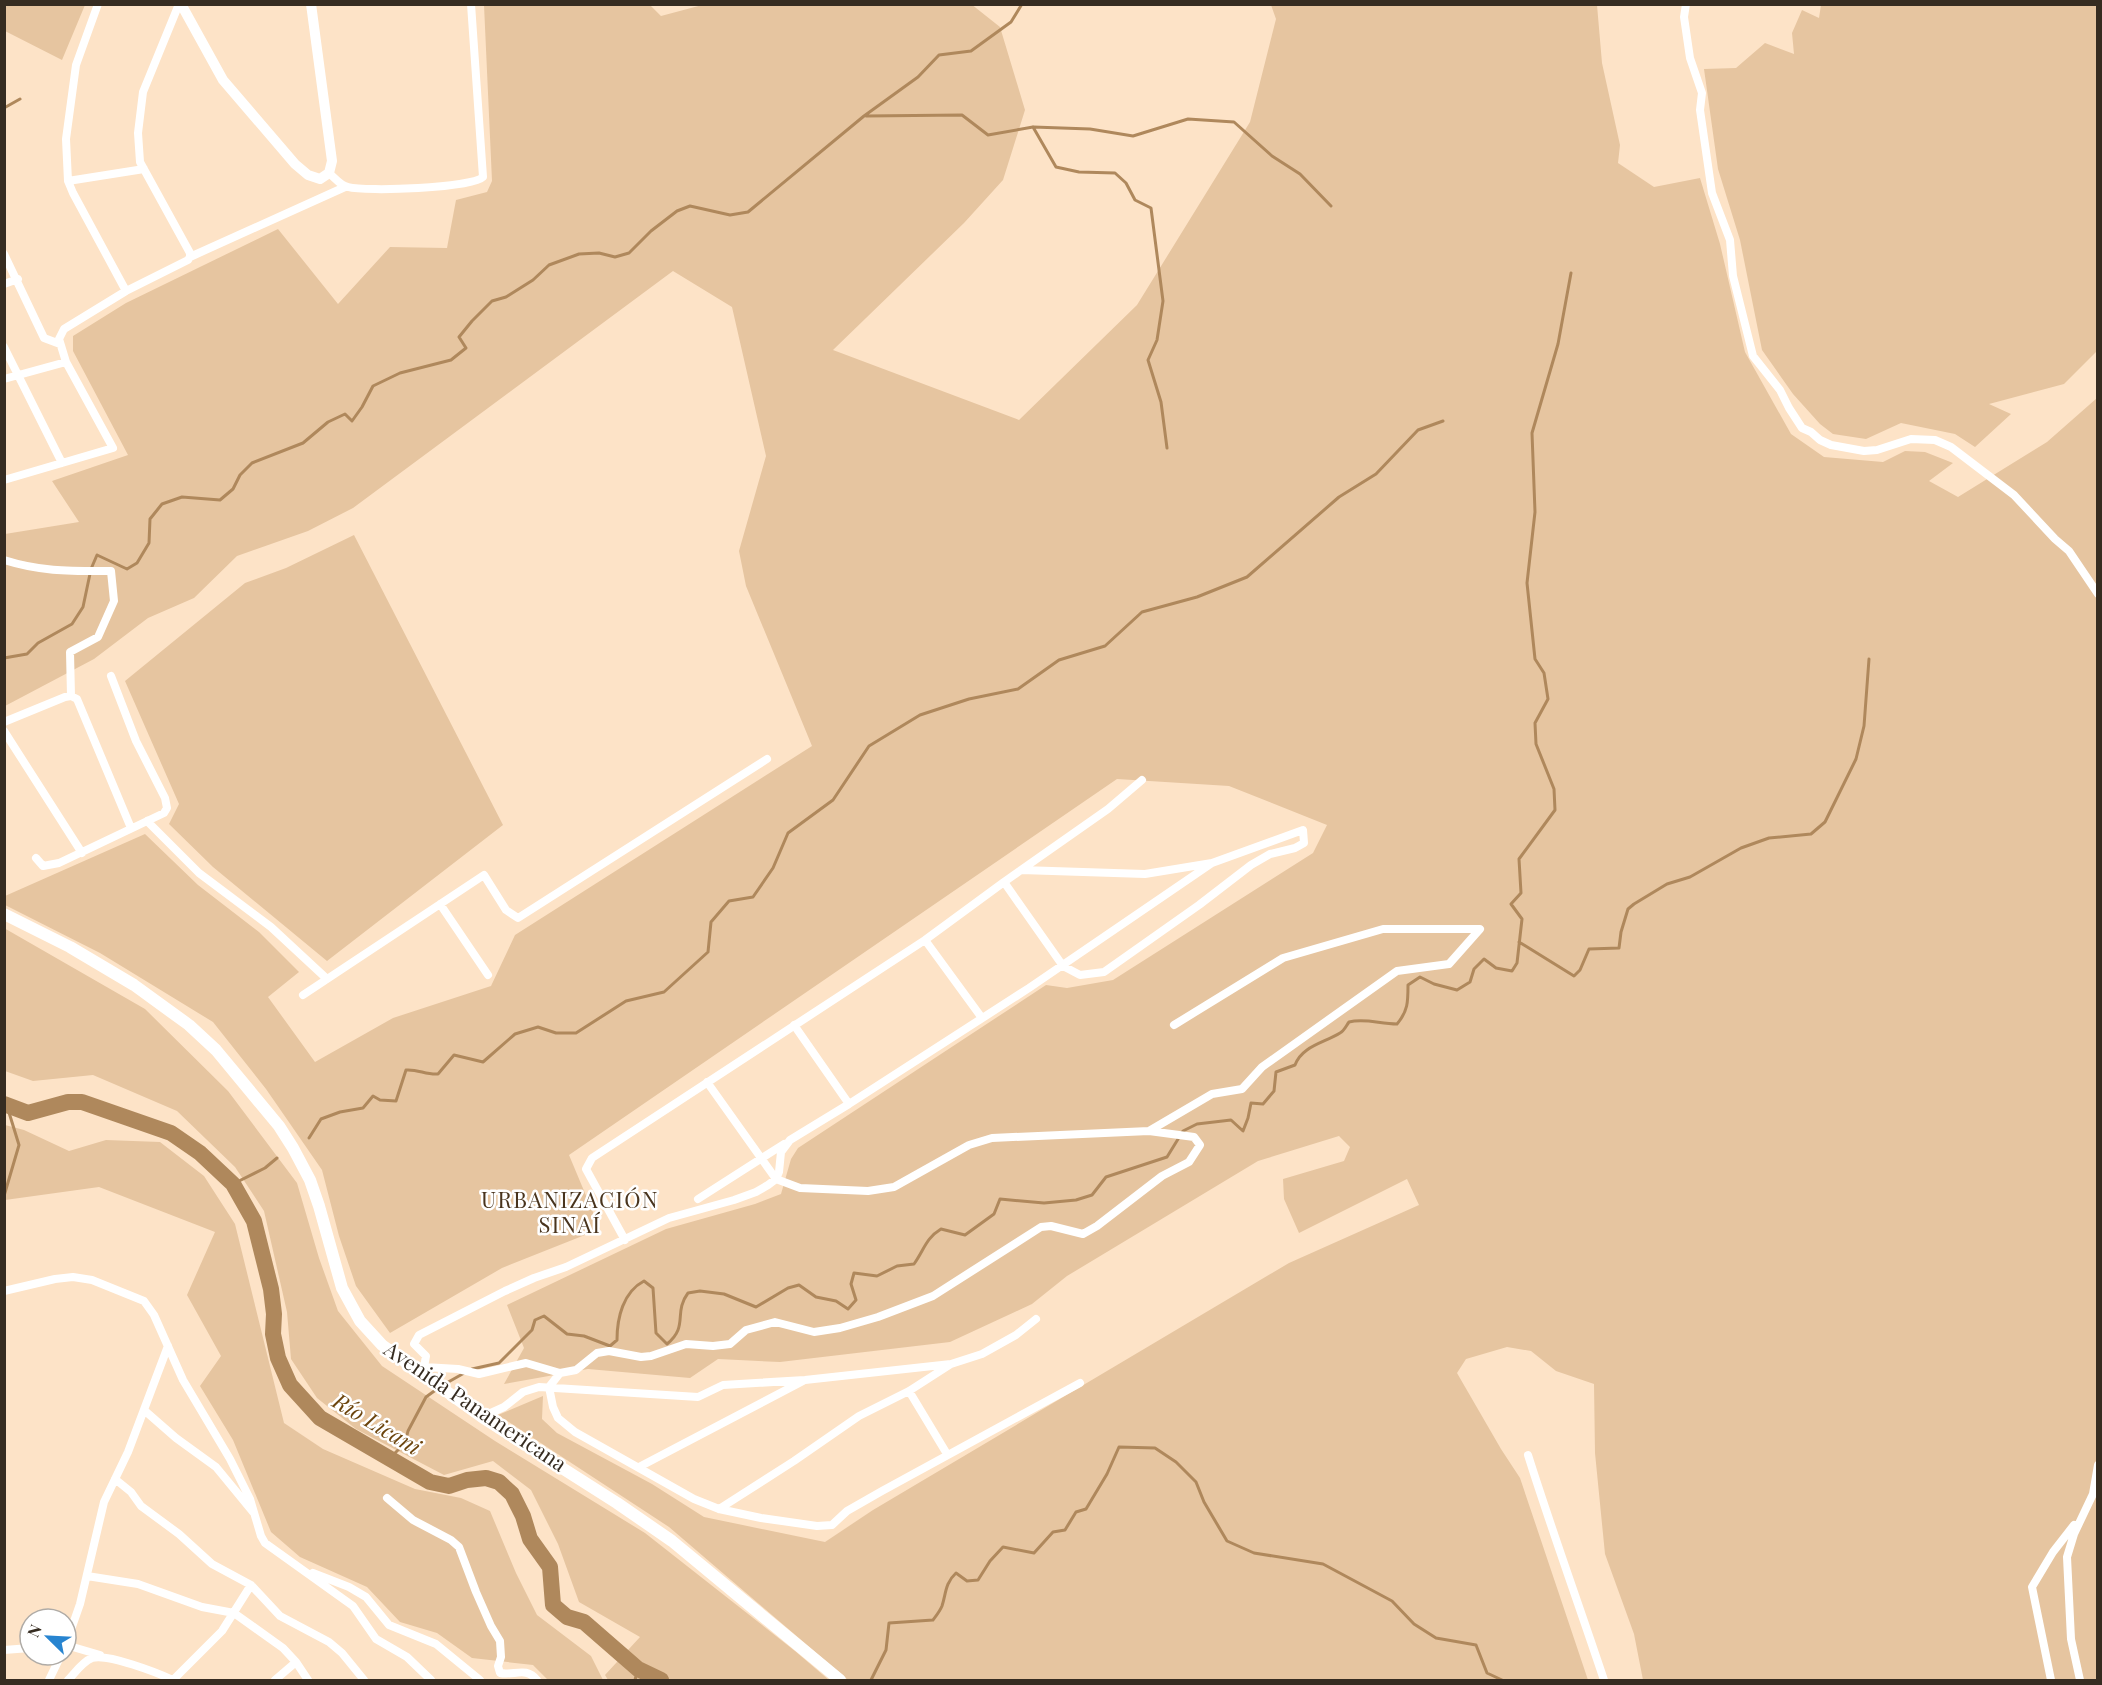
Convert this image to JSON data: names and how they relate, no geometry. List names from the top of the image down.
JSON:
{
  "streets": {
    "main road": ["Avenida Panamericana"]
  },
  "districts": ["URBANIZACIÓN SINAÍ"],
  "water": ["Río Licani"],
  "north": "top left"
}
